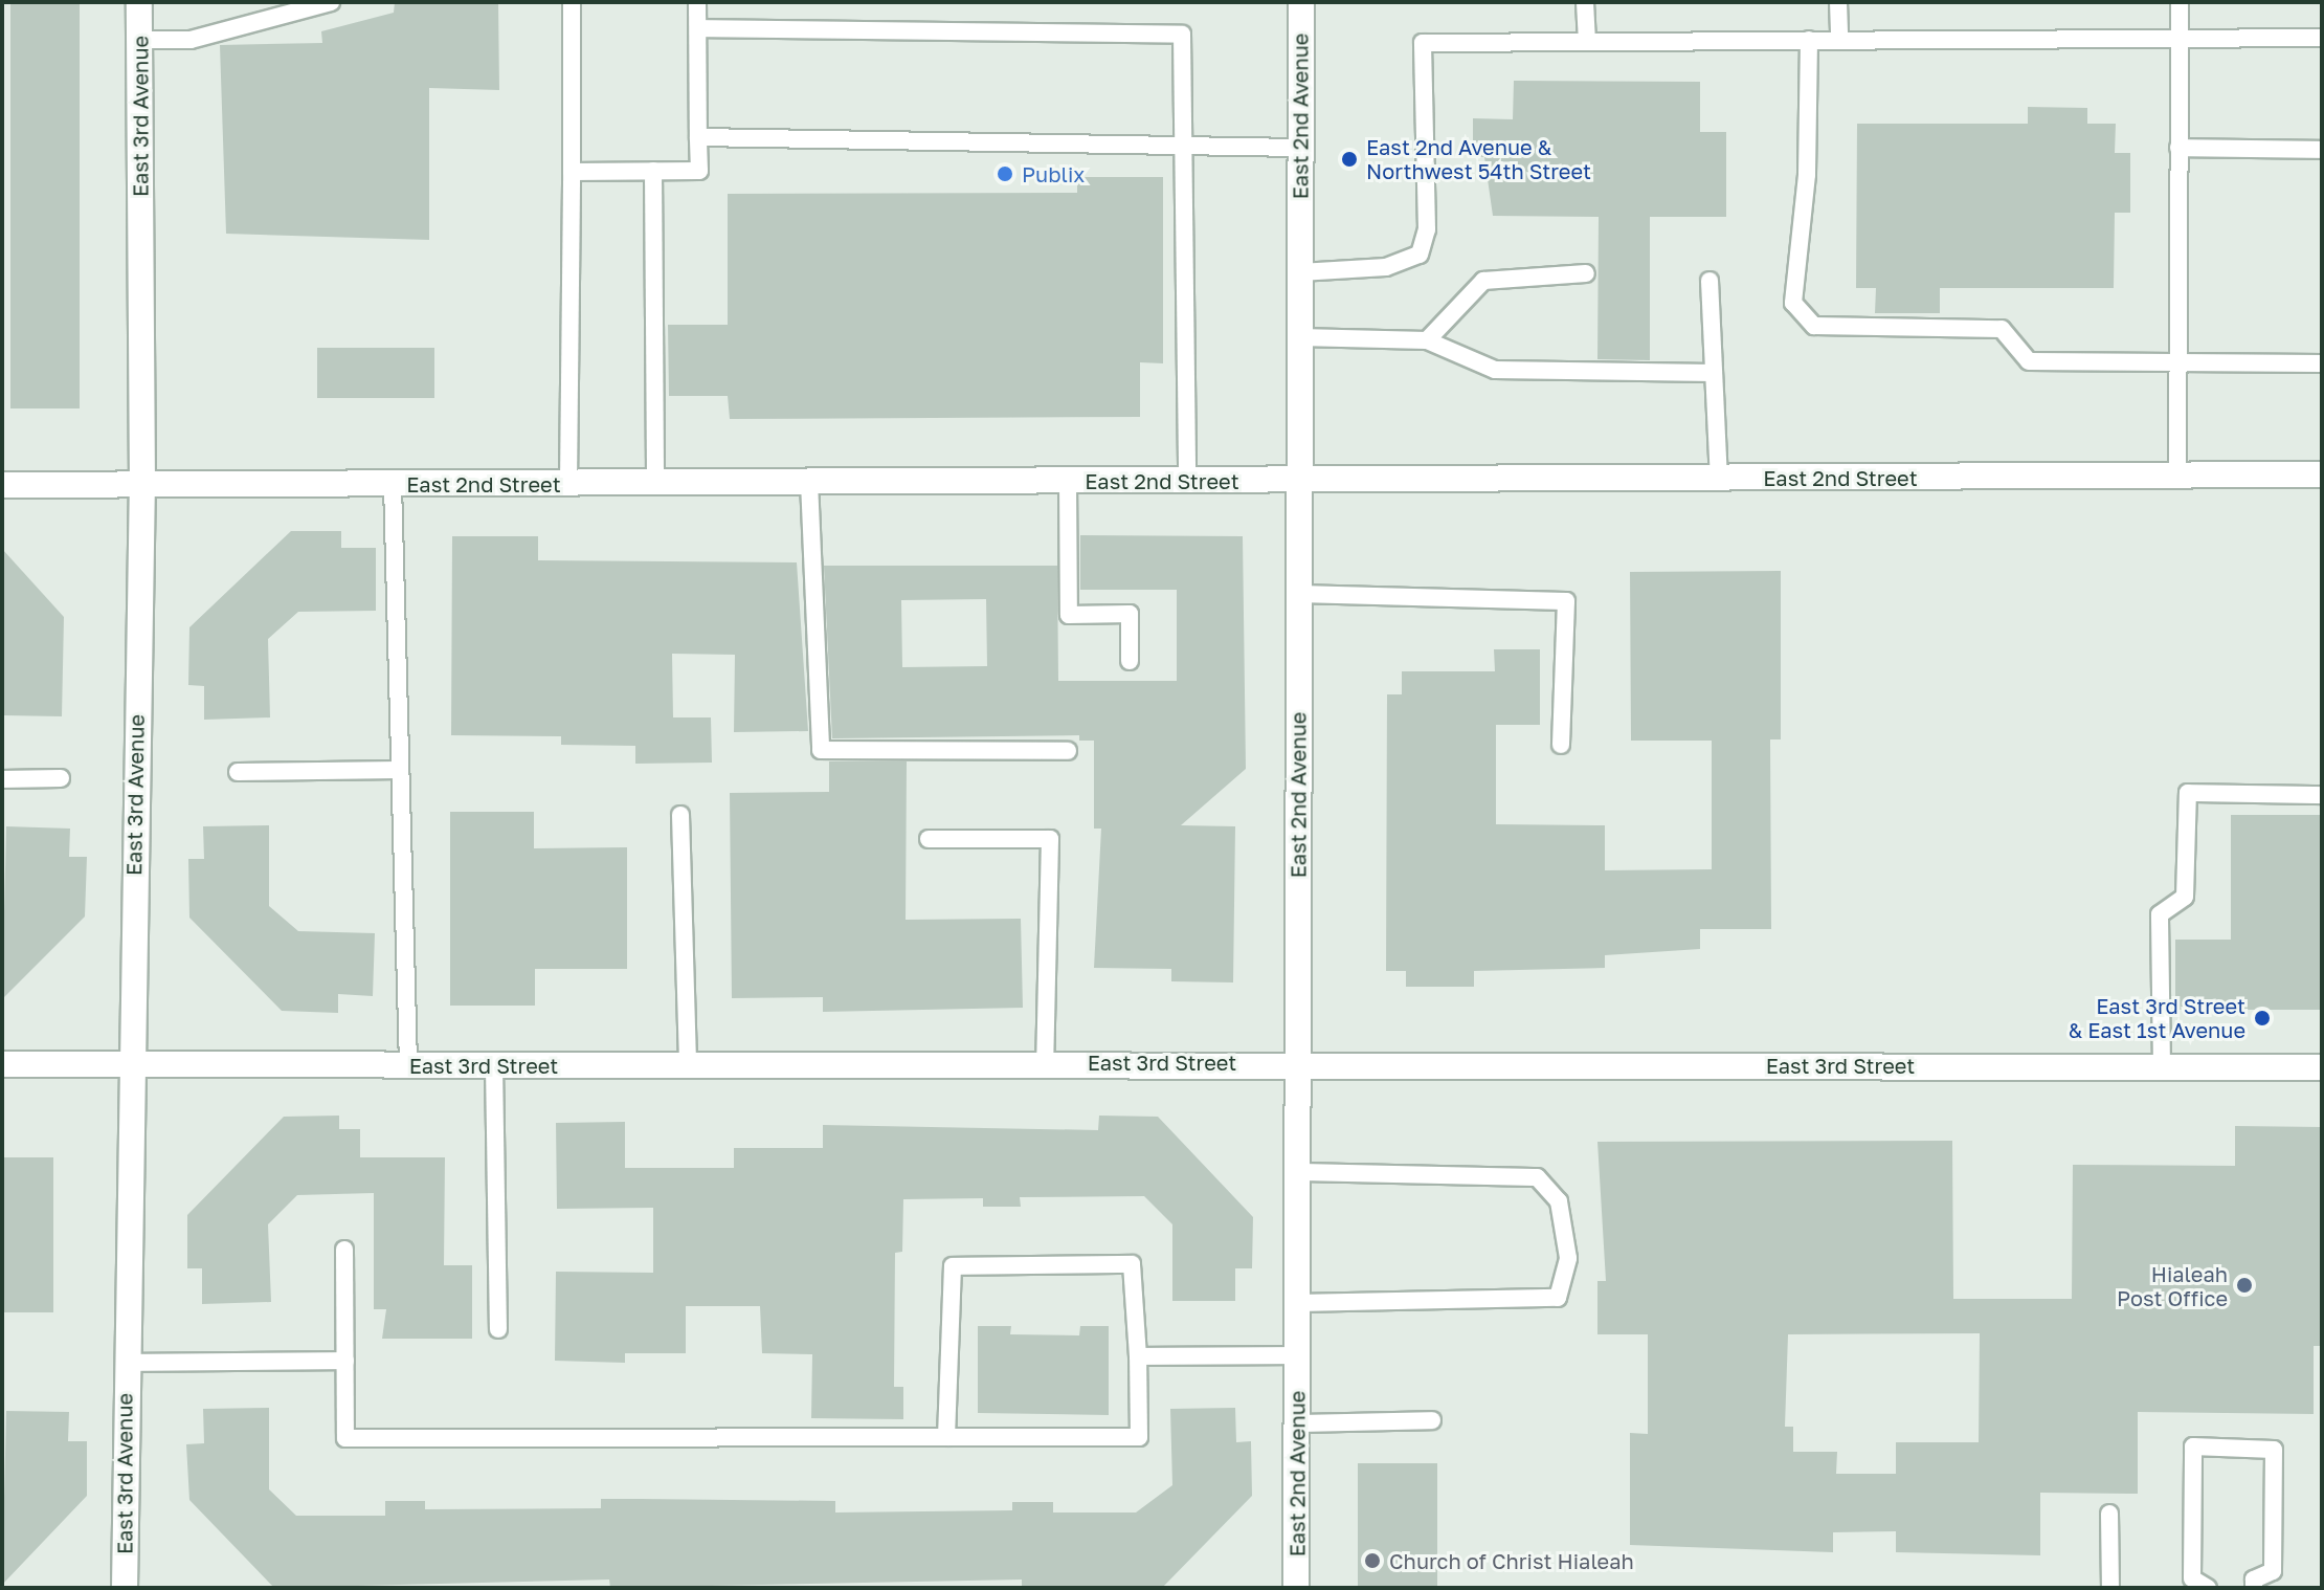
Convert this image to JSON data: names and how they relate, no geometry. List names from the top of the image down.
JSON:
{
  "streets": {
    "street": [
      "East 3rd Avenue",
      "East 2nd Avenue",
      "East 2nd Street",
      "East 3rd Street"
    ]
  },
  "crossings": [
    ["East 3rd Avenue", "East 2nd Street"],
    ["East 3rd Avenue", "East 3rd Street"],
    ["East 2nd Avenue", "East 2nd Street"],
    ["East 2nd Avenue", "East 3rd Street"]
  ],
  "places": [
    "East 2nd Avenue & Northwest 54th Street",
    "Publix",
    "East 3rd Street & East 1st Avenue",
    "Hialeah Post Office",
    "Church of Christ Hialeah"
  ]
}
